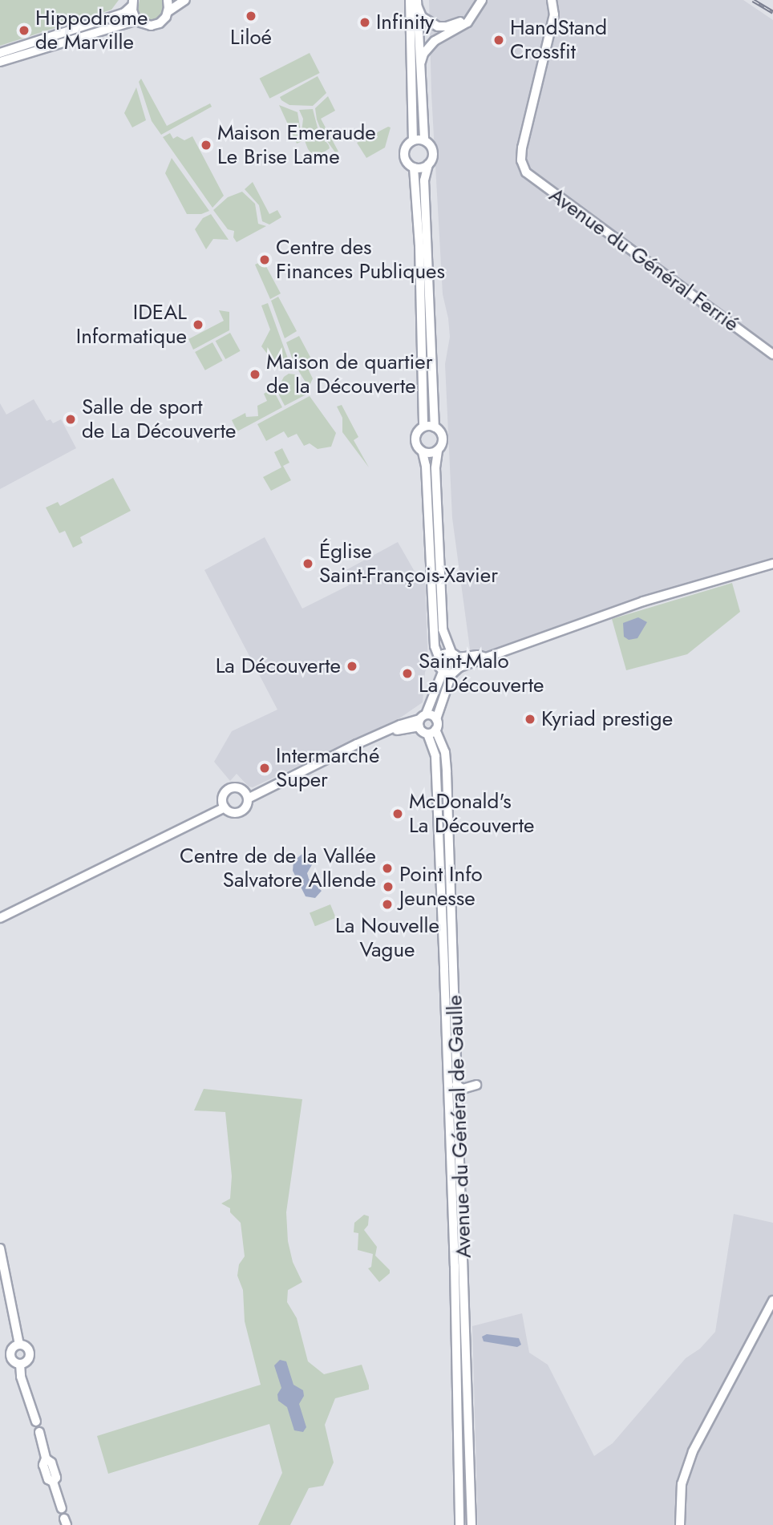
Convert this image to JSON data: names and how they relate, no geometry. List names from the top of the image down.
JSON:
{
  "streets": {
    "main road": ["Avenue du Général Ferrié", "Avenue du Général de Gaulle"]
  },
  "places": [
    "Liloé",
    "Infinity",
    "Hippodrome de Marville",
    "HandStand Crossfit",
    "Maison Emeraude Le Brise Lame",
    "Centre des Finances Publiques",
    "IDEAL Informatique",
    "Maison de quartier de la Découverte",
    "Salle de sport de La Découverte",
    "Église Saint-François-Xavier",
    "La Découverte",
    "Saint-Malo La Découverte",
    "Kyriad prestige",
    "Intermarché Super",
    "McDonald's La Découverte",
    "Centre de de la Vallée Salvatore Allende",
    "Point Info Jeunesse",
    "La Nouvelle Vague"
  ]
}
